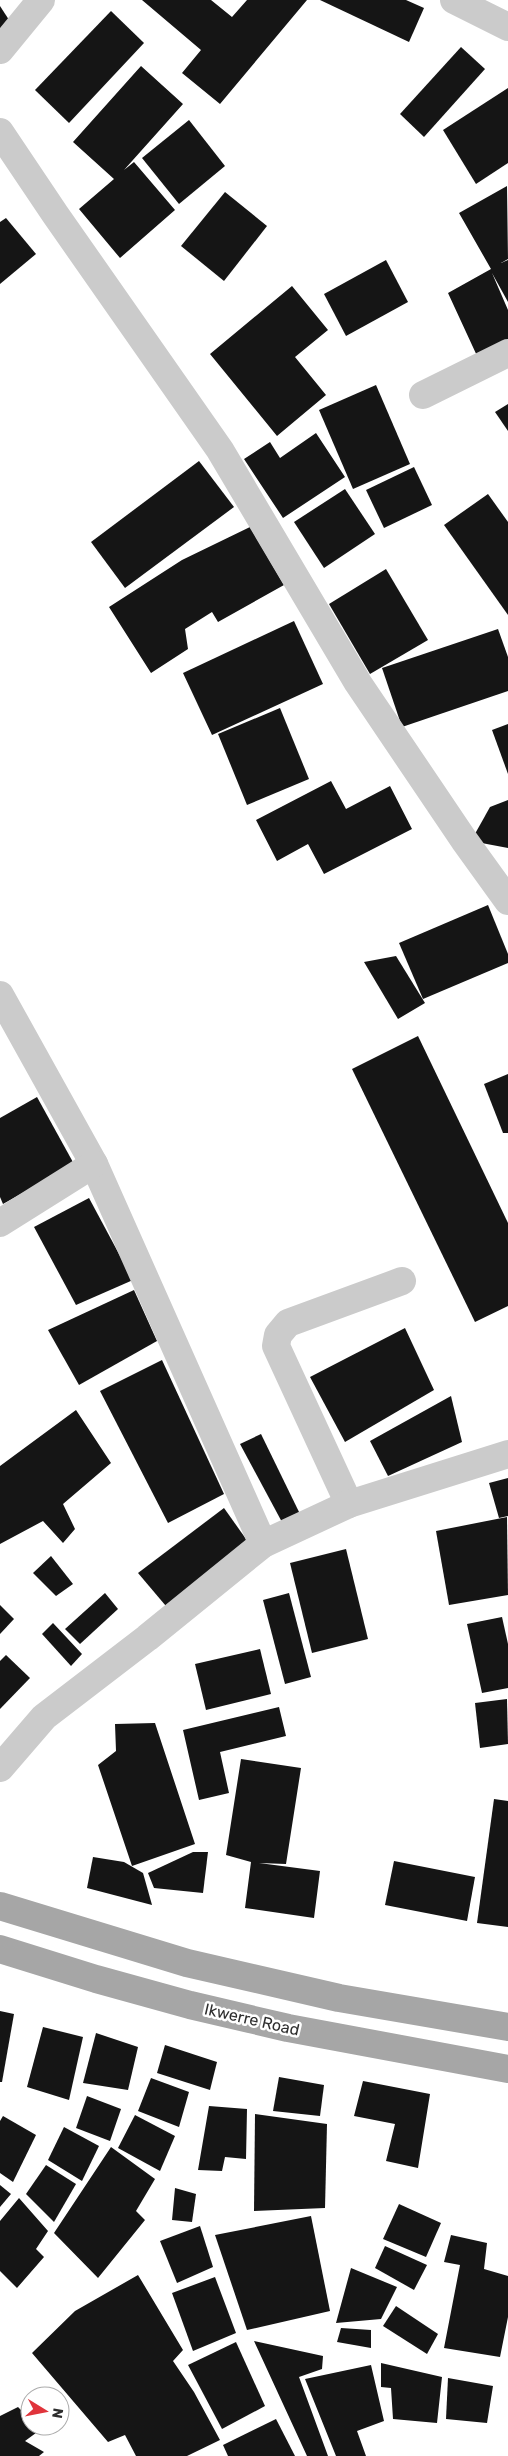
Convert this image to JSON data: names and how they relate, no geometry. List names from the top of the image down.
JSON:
{
  "streets": {
    "main road": ["Ikwerre Road"]
  },
  "north": "right"
}
